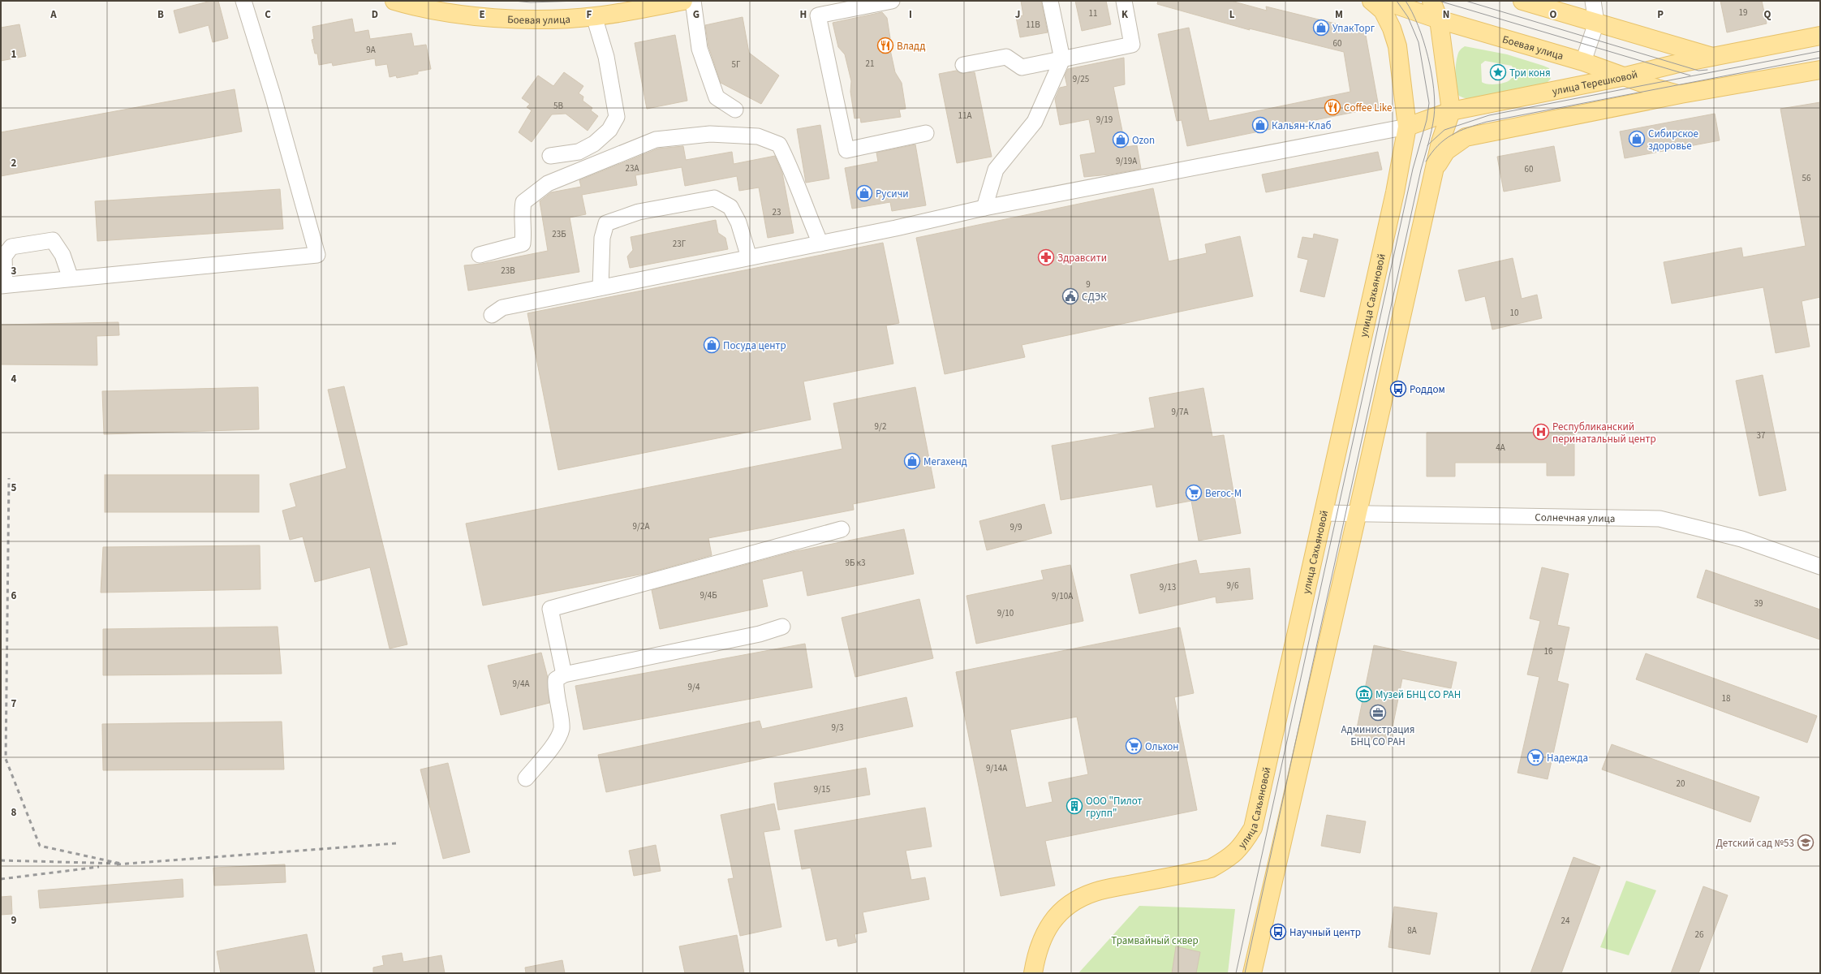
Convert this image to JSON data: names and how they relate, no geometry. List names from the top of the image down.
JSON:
{
  "streets": {
    "main road": ["Боевая улица", "улица Терешковой", "улица Сахьяновой"],
    "street": ["Солнечная улица"]
  },
  "crossings": [
    ["Боевая улица", "улица Терешковой"],
    ["улица Терешковой", "улица Сахьяновой"],
    ["улица Сахьяновой", "Солнечная улица"]
  ],
  "parks": ["Трамвайный сквер"],
  "places": {
    "shop": [
      "УпакТорг",
      "Кальян-Клаб",
      "Сибирское здоровье",
      "Ozon",
      "Русичи",
      "Посуда центр",
      "Мегахенд"
    ],
    "restaurant": ["Владд", "Coffee Like"],
    "place": ["Три коня"],
    "pharmacy": ["Здравсити"],
    "public building": ["СДЭК"],
    "bus stop": ["Роддом", "Научный центр"],
    "hospital": ["Республиканский перинатальный центр"],
    "supermarket": ["Вегос-М", "Ольхон", "Надежда"],
    "museum": ["Музей БНЦ СО РАН"],
    "office": ["Администрация БНЦ СО РАН"],
    "building": ["ООО \"Пилот групп\""],
    "school or university": ["Детский сад №53"]
  },
  "house_numbers": [
    "19",
    "11",
    "11В",
    "60",
    "9А",
    "21",
    "5Г",
    "9/25",
    "5В",
    "11А",
    "9/19",
    "9/19А",
    "23А",
    "60",
    "56",
    "23",
    "23Б",
    "23Г",
    "23В",
    "9",
    "10",
    "9/7А",
    "9/2",
    "37",
    "4А",
    "9/2А",
    "9/9",
    "9Б к3",
    "9/6",
    "9/13",
    "9/4Б",
    "9/10А",
    "39",
    "9/10",
    "16",
    "9/4А",
    "9/4",
    "18",
    "9/3",
    "9/14А",
    "20",
    "9/15",
    "24",
    "8А",
    "26"
  ],
  "grid": {
    "columns": [
      "A",
      "B",
      "C",
      "D",
      "E",
      "F",
      "G",
      "H",
      "I",
      "J",
      "K",
      "L",
      "M",
      "N",
      "O",
      "P",
      "Q"
    ],
    "rows": [
      "1",
      "2",
      "3",
      "4",
      "5",
      "6",
      "7",
      "8",
      "9"
    ]
  }
}
